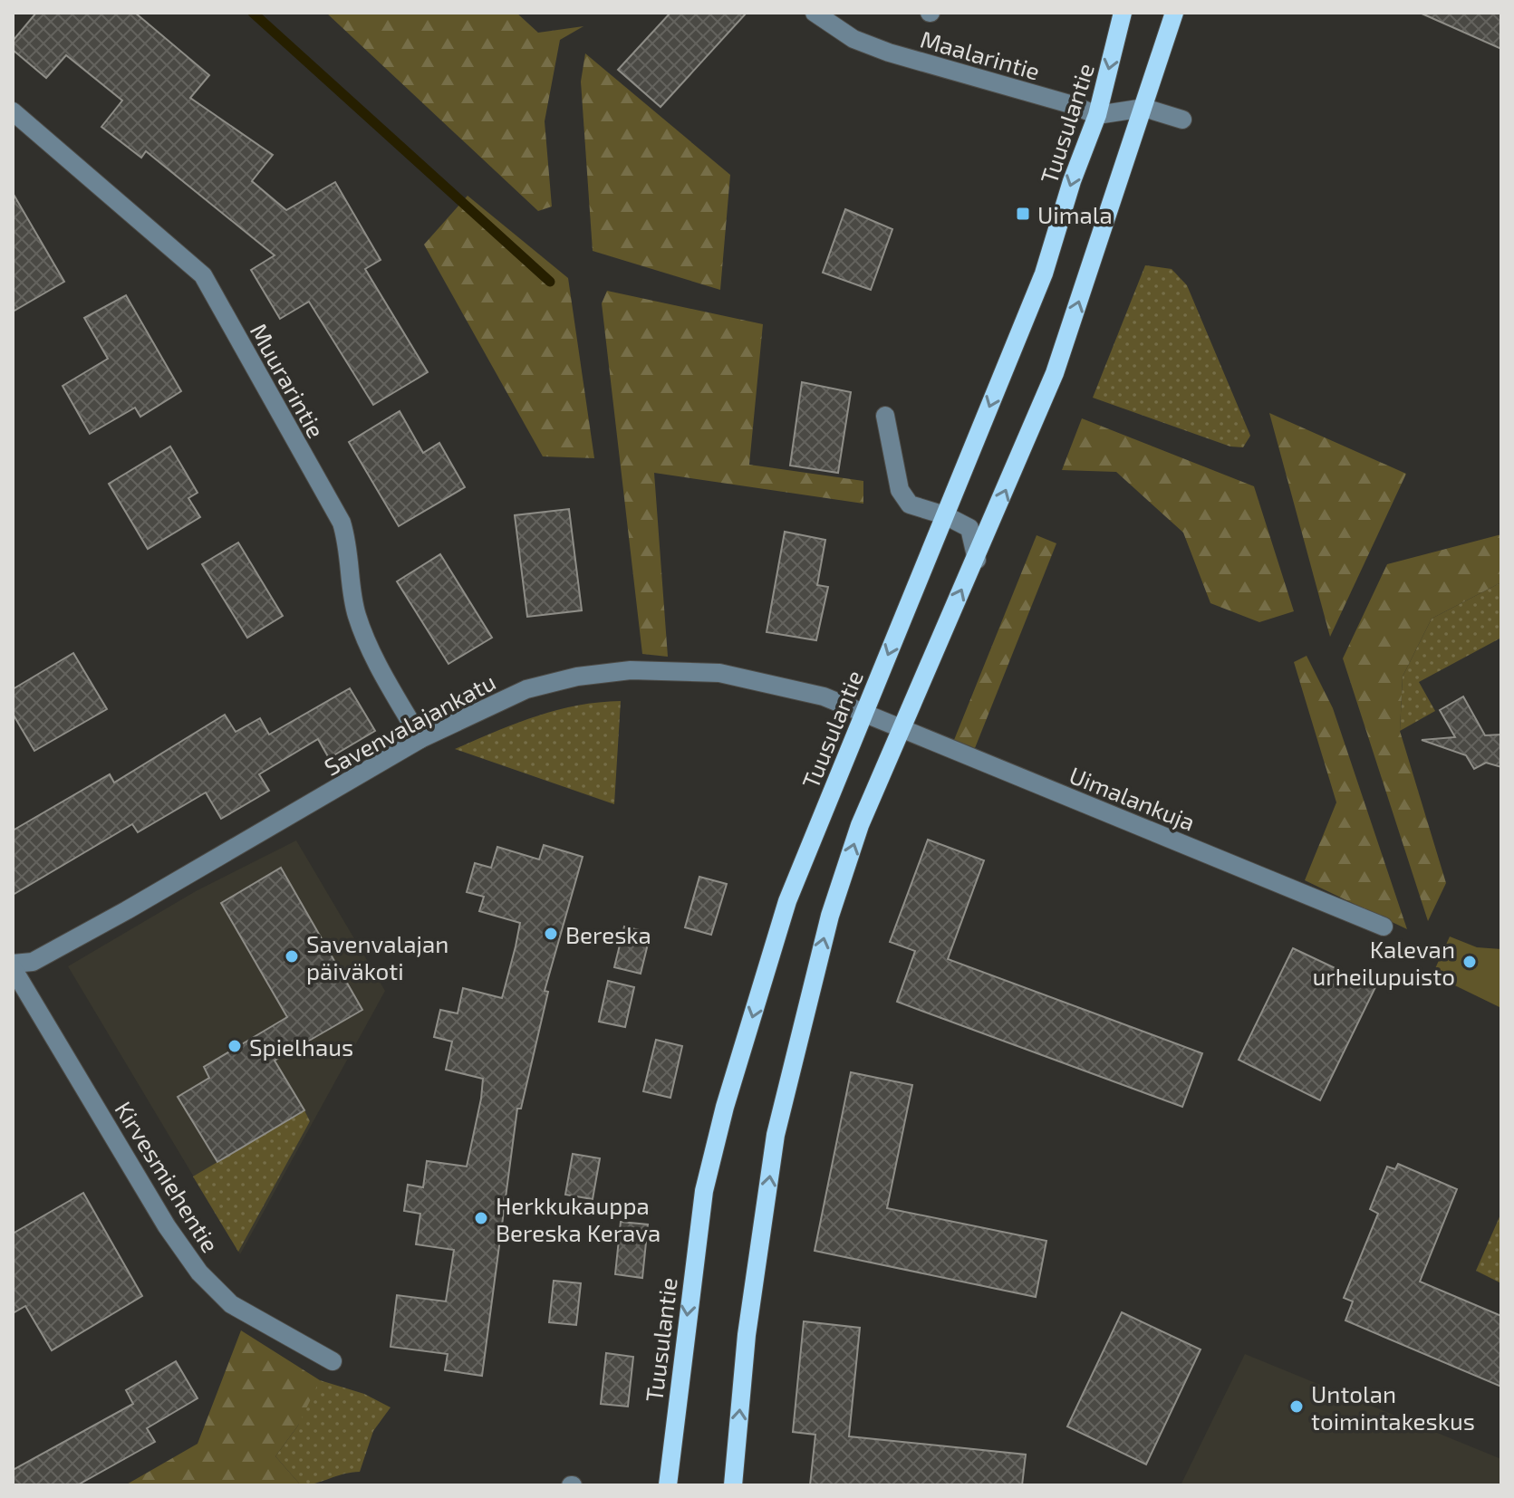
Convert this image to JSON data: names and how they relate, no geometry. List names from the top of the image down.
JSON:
{
  "streets": {
    "main road": ["Tuusulantie"],
    "street": [
      "Maalarintie",
      "Muurarintie",
      "Savenvalajankatu",
      "Uimalankuja",
      "Kirvesmiehentie"
    ]
  },
  "crossings": [
    ["Maalarintie", "Tuusulantie"],
    ["Tuusulantie", "Savenvalajankatu"],
    ["Tuusulantie", "Uimalankuja"],
    ["Muurarintie", "Savenvalajankatu"],
    ["Savenvalajankatu", "Uimalankuja"],
    ["Savenvalajankatu", "Kirvesmiehentie"]
  ],
  "places": {
    "transit": ["Uimala"],
    "other": [
      "Bereska",
      "Savenvalajan päiväkoti",
      "Kalevan urheilupuisto",
      "Spielhaus",
      "Herkkukauppa Bereska Kerava",
      "Untolan toimintakeskus"
    ]
  }
}
